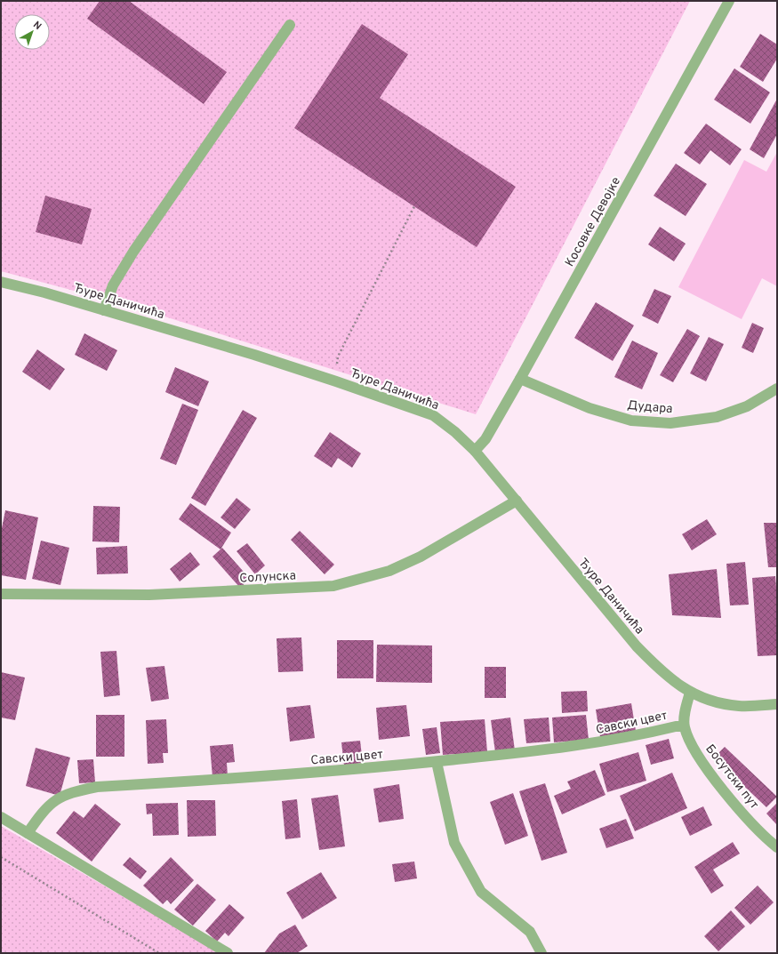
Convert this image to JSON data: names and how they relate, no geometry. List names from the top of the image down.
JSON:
{
  "streets": {
    "street": [
      "Косовке Девојке",
      "Ђуре Даничића",
      "Дудара",
      "Солунска",
      "Савски цвет",
      "Босутски пут"
    ]
  },
  "crossings": [
    ["Косовке Девојке", "Ђуре Даничића"],
    ["Косовке Девојке", "Дудара"],
    ["Ђуре Даничића", "Солунска"],
    ["Ђуре Даничића", "Босутски пут"],
    ["Савски цвет", "Босутски пут"]
  ],
  "north": "top right"
}
